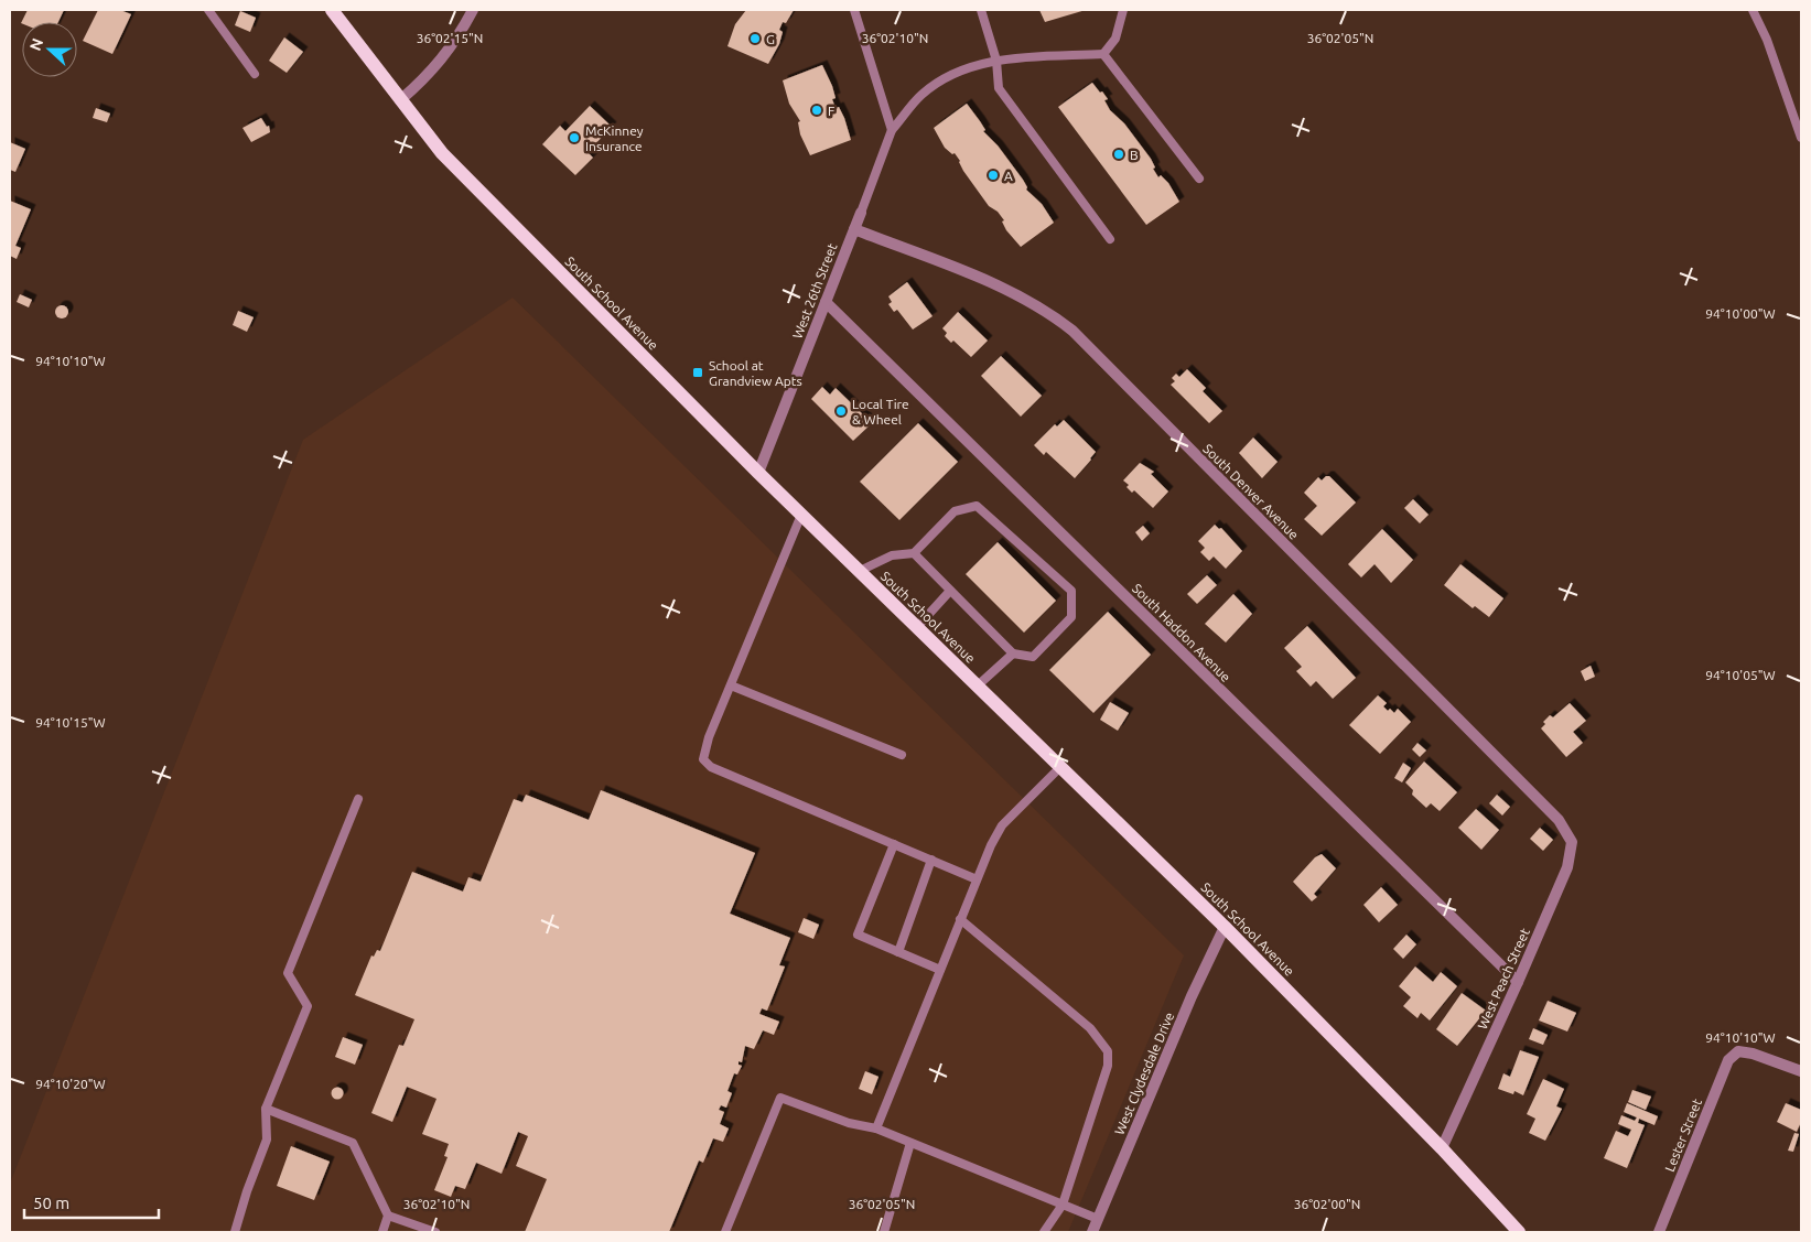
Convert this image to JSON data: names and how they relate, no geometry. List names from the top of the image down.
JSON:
{
  "streets": {
    "main road": ["South School Avenue"],
    "street": [
      "West 26th Street",
      "South Denver Avenue",
      "South Haddon Avenue",
      "West Peach Street",
      "West Clydesdale Drive",
      "Lester Street"
    ]
  },
  "crossings": [
    ["West 26th Street", "South School Avenue"],
    ["West 26th Street", "South Denver Avenue"],
    ["West 26th Street", "South Haddon Avenue"],
    ["South School Avenue", "West Peach Street"],
    ["South School Avenue", "West Clydesdale Drive"],
    ["South Denver Avenue", "West Peach Street"],
    ["South Haddon Avenue", "West Peach Street"]
  ],
  "places": {
    "other": [
      "G",
      "F",
      "McKinney Insurance",
      "B",
      "A",
      "Local Tire & Wheel"
    ],
    "transit": ["School at Grandview Apts"]
  },
  "scale_bar": "50 m",
  "north": "left",
  "coordinates": [
    "36°02'10\"N",
    "36°02'15\"N",
    "36°02'05\"N",
    "94°10'00\"W",
    "94°10'10\"W",
    "94°10'05\"W",
    "94°10'15\"W",
    "94°10'20\"W",
    "36°02'00\"N"
  ]
}
